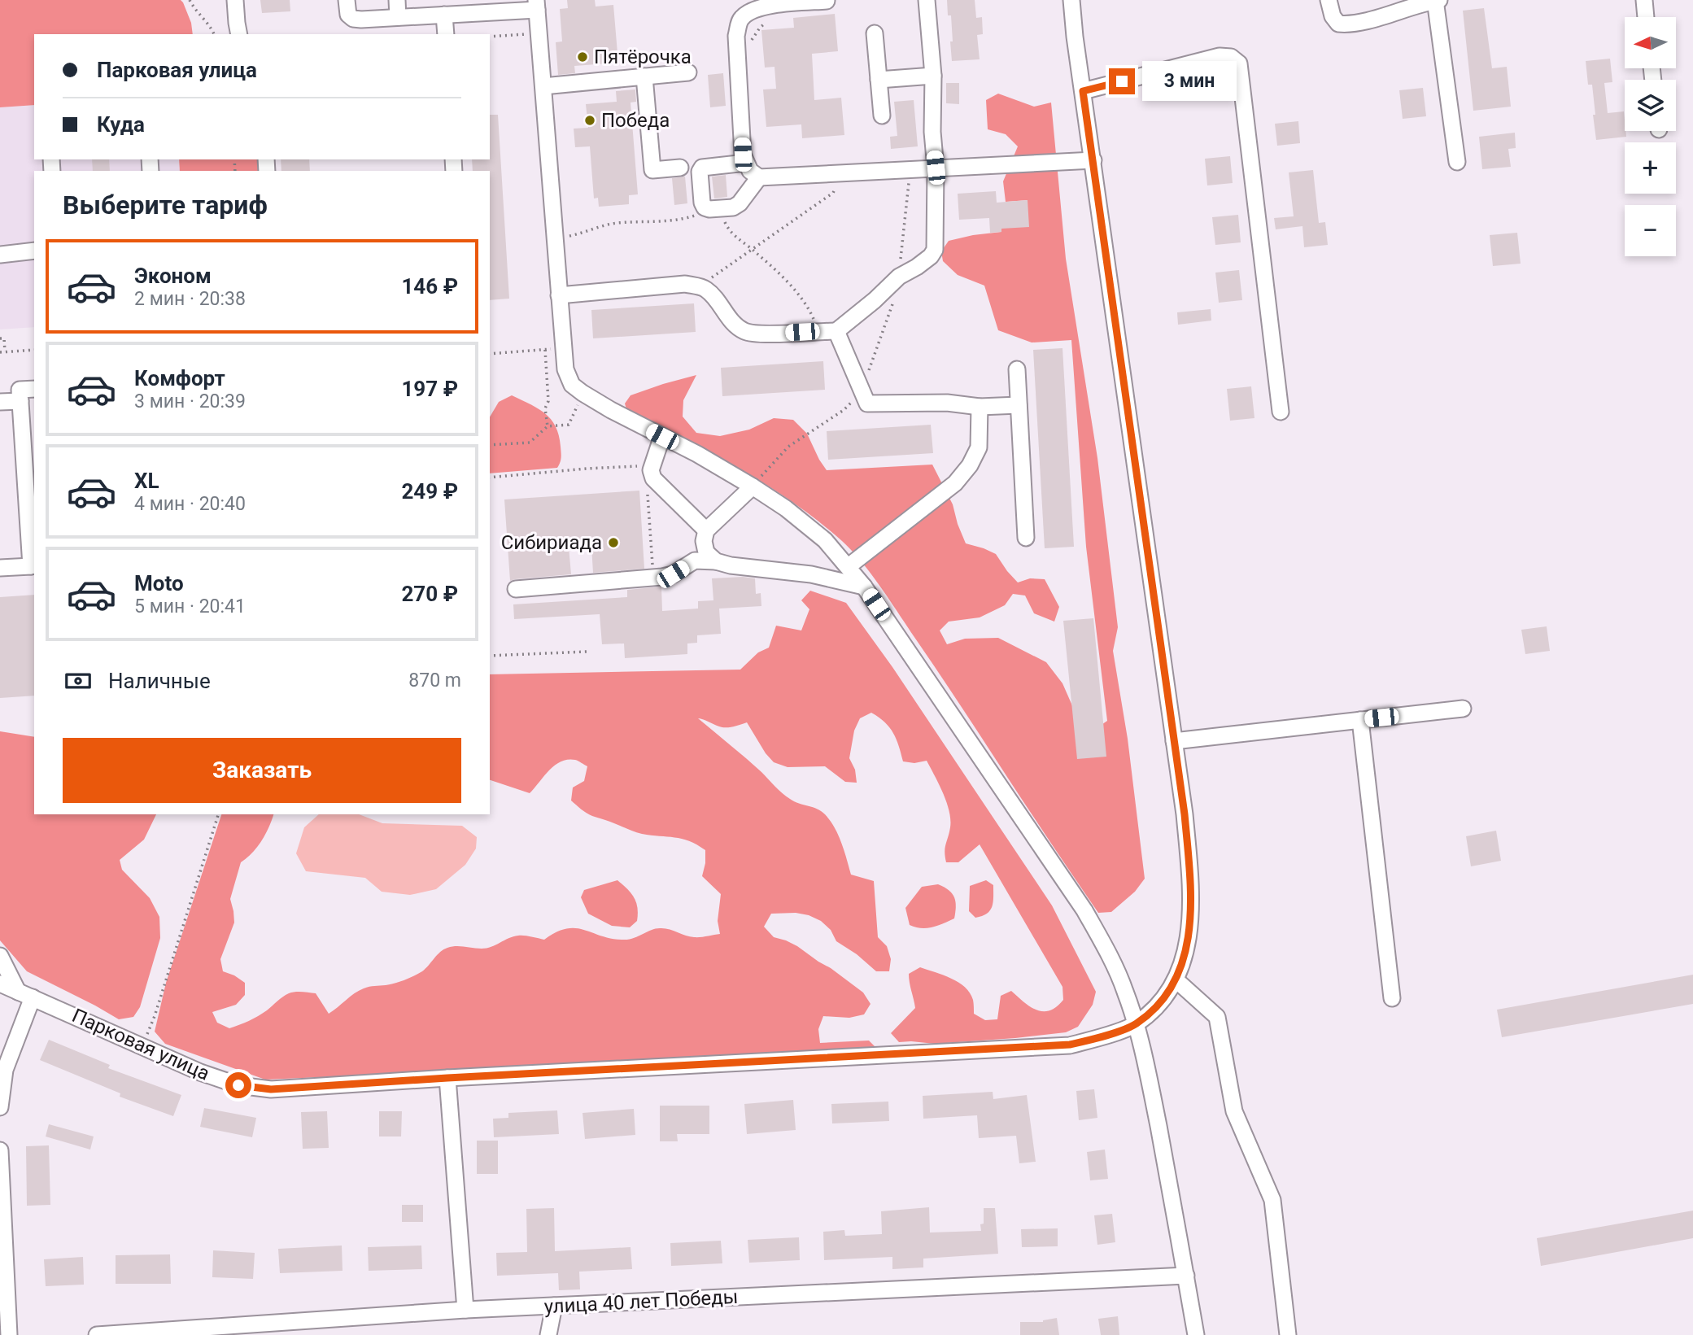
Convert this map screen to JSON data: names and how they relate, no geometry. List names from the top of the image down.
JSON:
{
  "streets": {
    "street": ["Парковая улица", "улица 40 лет Победы"]
  },
  "places": ["Пятёрочка", "Победа", "Сибириада"],
  "north": "left",
  "page": {
    "map_buttons": ["+", "−"],
    "banner": ["Парковая улица", "Куда"],
    "bubble": "3 мин",
    "heading": "Выберите тариф",
    "list": [
      {
        "name": "Эконом",
        "note": "2 мин · 20:38",
        "value": "146 ₽"
      },
      {
        "name": "Комфорт",
        "note": "3 мин · 20:39",
        "value": "197 ₽"
      },
      {
        "name": "XL",
        "note": "4 мин · 20:40",
        "value": "249 ₽"
      },
      {
        "name": "Moto",
        "note": "5 мин · 20:41",
        "value": "270 ₽"
      }
    ],
    "pay": ["Наличные", "870 m"],
    "buttons": "Заказать"
  }
}
